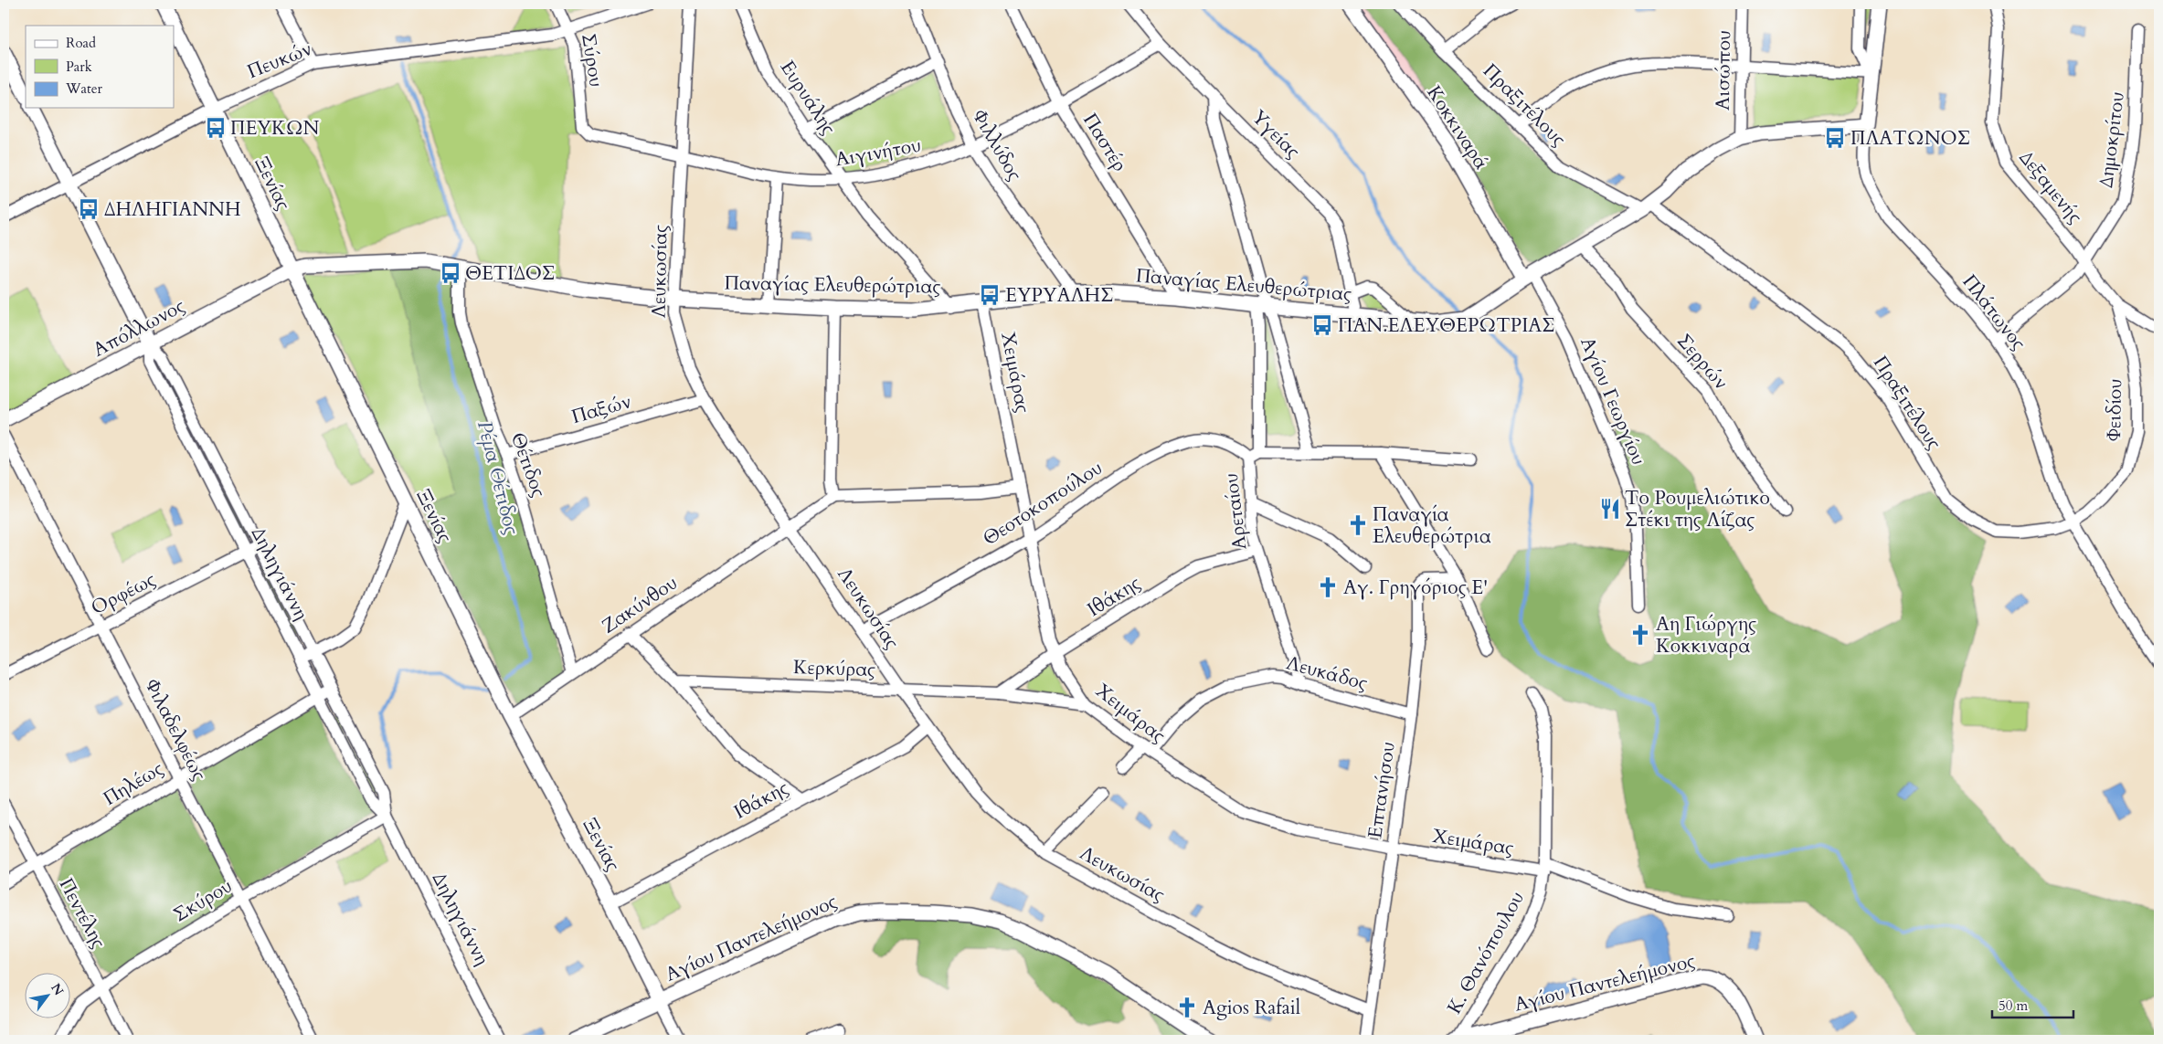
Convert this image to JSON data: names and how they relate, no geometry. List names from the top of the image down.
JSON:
{
  "streets": {
    "street": [
      "Πευκών",
      "Σύρου",
      "Αισώπου",
      "Ευρυάλης",
      "Πραξιτέλους",
      "Κοκκιναρά",
      "Υγείας",
      "Δημοκρίτου",
      "Παστέρ",
      "Φιλλύδος",
      "Αιγινήτου",
      "Ξενίας",
      "Δεξαμενής",
      "Λευκωσίας",
      "Παναγίας Ελευθερώτριας",
      "Πλάτωνος",
      "Απόλλωνος",
      "Σερρών",
      "Χειμάρας",
      "Αγίου Γεωργίου",
      "Παξών",
      "Φειδίου",
      "Θέτιδος",
      "Θεοτοκοπούλου",
      "Αρεταίου",
      "Δηληγιάννη",
      "Ορφέως",
      "Ιθάκης",
      "Ζακύνθου",
      "Κερκύρας",
      "Λευκάδος",
      "Φιλαδελφέως",
      "Πηλέως",
      "Επτανήσου",
      "Σκύρου",
      "Πεντέλης",
      "Αγίου Παντελεήμονος",
      "Κ. Θανόπουλου"
    ]
  },
  "crossings": [
    ["Πευκών", "Σύρου"],
    ["Πευκών", "Ξενίας"],
    ["Πευκών", "Δηληγιάννη"],
    ["Σύρου", "Αιγινήτου"],
    ["Αισώπου", "Παναγίας Ελευθερώτριας"],
    ["Ευρυάλης", "Αιγινήτου"],
    ["Ευρυάλης", "Παναγίας Ελευθερώτριας"],
    ["Πραξιτέλους", "Παναγίας Ελευθερώτριας"],
    ["Πραξιτέλους", "Πλάτωνος"],
    ["Πραξιτέλους", "Φειδίου"],
    ["Κοκκιναρά", "Παναγίας Ελευθερώτριας"],
    ["Κοκκιναρά", "Αγίου Γεωργίου"],
    ["Υγείας", "Αιγινήτου"],
    ["Υγείας", "Παναγίας Ελευθερώτριας"],
    ["Υγείας", "Αρεταίου"],
    ["Δημοκρίτου", "Δεξαμενής"],
    ["Δημοκρίτου", "Πλάτωνος"],
    ["Παστέρ", "Αιγινήτου"],
    ["Παστέρ", "Παναγίας Ελευθερώτριας"],
    ["Φιλλύδος", "Αιγινήτου"],
    ["Φιλλύδος", "Παναγίας Ελευθερώτριας"],
    ["Αιγινήτου", "Λευκωσίας"],
    ["Ξενίας", "Παναγίας Ελευθερώτριας"],
    ["Ξενίας", "Απόλλωνος"],
    ["Ξενίας", "Ιθάκης"],
    ["Ξενίας", "Ζακύνθου"],
    ["Ξενίας", "Αγίου Παντελεήμονος"],
    ["Δεξαμενής", "Φειδίου"],
    ["Λευκωσίας", "Παναγίας Ελευθερώτριας"],
    ["Λευκωσίας", "Παξών"],
    ["Λευκωσίας", "Θεοτοκοπούλου"],
    ["Λευκωσίας", "Ιθάκης"],
    ["Λευκωσίας", "Ζακύνθου"],
    ["Λευκωσίας", "Κερκύρας"],
    ["Λευκωσίας", "Επτανήσου"],
    ["Παναγίας Ελευθερώτριας", "Πλάτωνος"],
    ["Παναγίας Ελευθερώτριας", "Απόλλωνος"],
    ["Παναγίας Ελευθερώτριας", "Σερρών"],
    ["Παναγίας Ελευθερώτριας", "Χειμάρας"],
    ["Παναγίας Ελευθερώτριας", "Αγίου Γεωργίου"],
    ["Παναγίας Ελευθερώτριας", "Θέτιδος"],
    ["Παναγίας Ελευθερώτριας", "Αρεταίου"],
    ["Πλάτωνος", "Φειδίου"],
    ["Απόλλωνος", "Δηληγιάννη"],
    ["Χειμάρας", "Θεοτοκοπούλου"],
    ["Χειμάρας", "Ιθάκης"],
    ["Χειμάρας", "Κερκύρας"],
    ["Χειμάρας", "Λευκάδος"],
    ["Χειμάρας", "Επτανήσου"],
    ["Χειμάρας", "Κ. Θανόπουλου"],
    ["Παξών", "Θέτιδος"],
    ["Θέτιδος", "Ζακύνθου"],
    ["Θεοτοκοπούλου", "Αρεταίου"],
    ["Αρεταίου", "Ιθάκης"],
    ["Αρεταίου", "Λευκάδος"],
    ["Δηληγιάννη", "Ορφέως"],
    ["Δηληγιάννη", "Πηλέως"],
    ["Δηληγιάννη", "Σκύρου"],
    ["Ορφέως", "Φιλαδελφέως"],
    ["Ιθάκης", "Κερκύρας"],
    ["Λευκάδος", "Επτανήσου"],
    ["Φιλαδελφέως", "Πηλέως"],
    ["Φιλαδελφέως", "Σκύρου"],
    ["Πηλέως", "Πεντέλης"],
    ["Σκύρου", "Πεντέλης"],
    ["Αγίου Παντελεήμονος", "Κ. Θανόπουλου"]
  ],
  "water": ["Ρέμα Θέτιδος"],
  "places": {
    "bus stop": [
      "ΠΕΥΚΩΝ",
      "ΠΛΑΤΩΝΟΣ",
      "ΔΗΛΗΓΙΑΝΝΗ",
      "ΘΕΤΙΔΟΣ",
      "ΕΥΡΥΑΛΗΣ",
      "ΠΑΝ.ΕΛΕΥΘΕΡΩΤΡΙΑΣ"
    ],
    "restaurant": ["Το Ρουμελιώτικο Στέκι της Λίζας"],
    "church": [
      "Παναγία Ελευθερώτρια",
      "Αγ. Γρηγόριος Ε'",
      "Αη Γιώργης Κοκκιναρά",
      "Agios Rafail"
    ]
  },
  "legend": ["Road", "Park", "Water"],
  "scale_bar": "50 m",
  "north": "top right"
}
